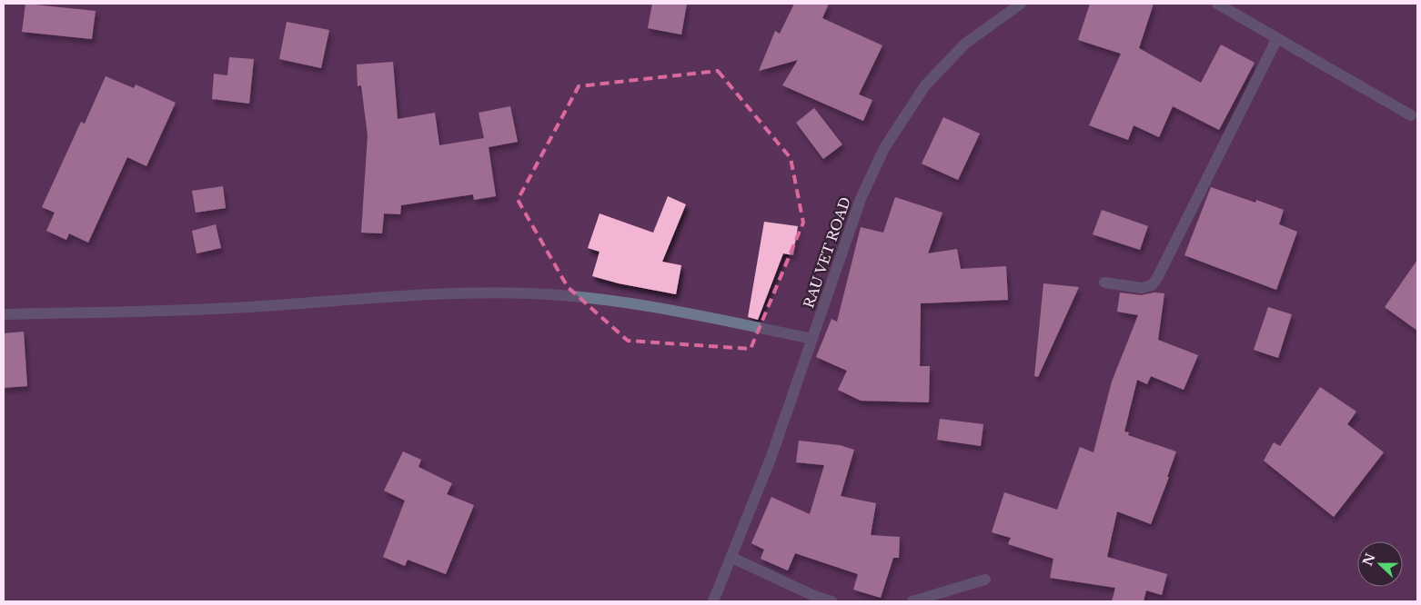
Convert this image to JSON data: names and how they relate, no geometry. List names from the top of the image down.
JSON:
{
  "streets": {
    "street": ["RAU VET ROAD"]
  },
  "north": "left"
}
